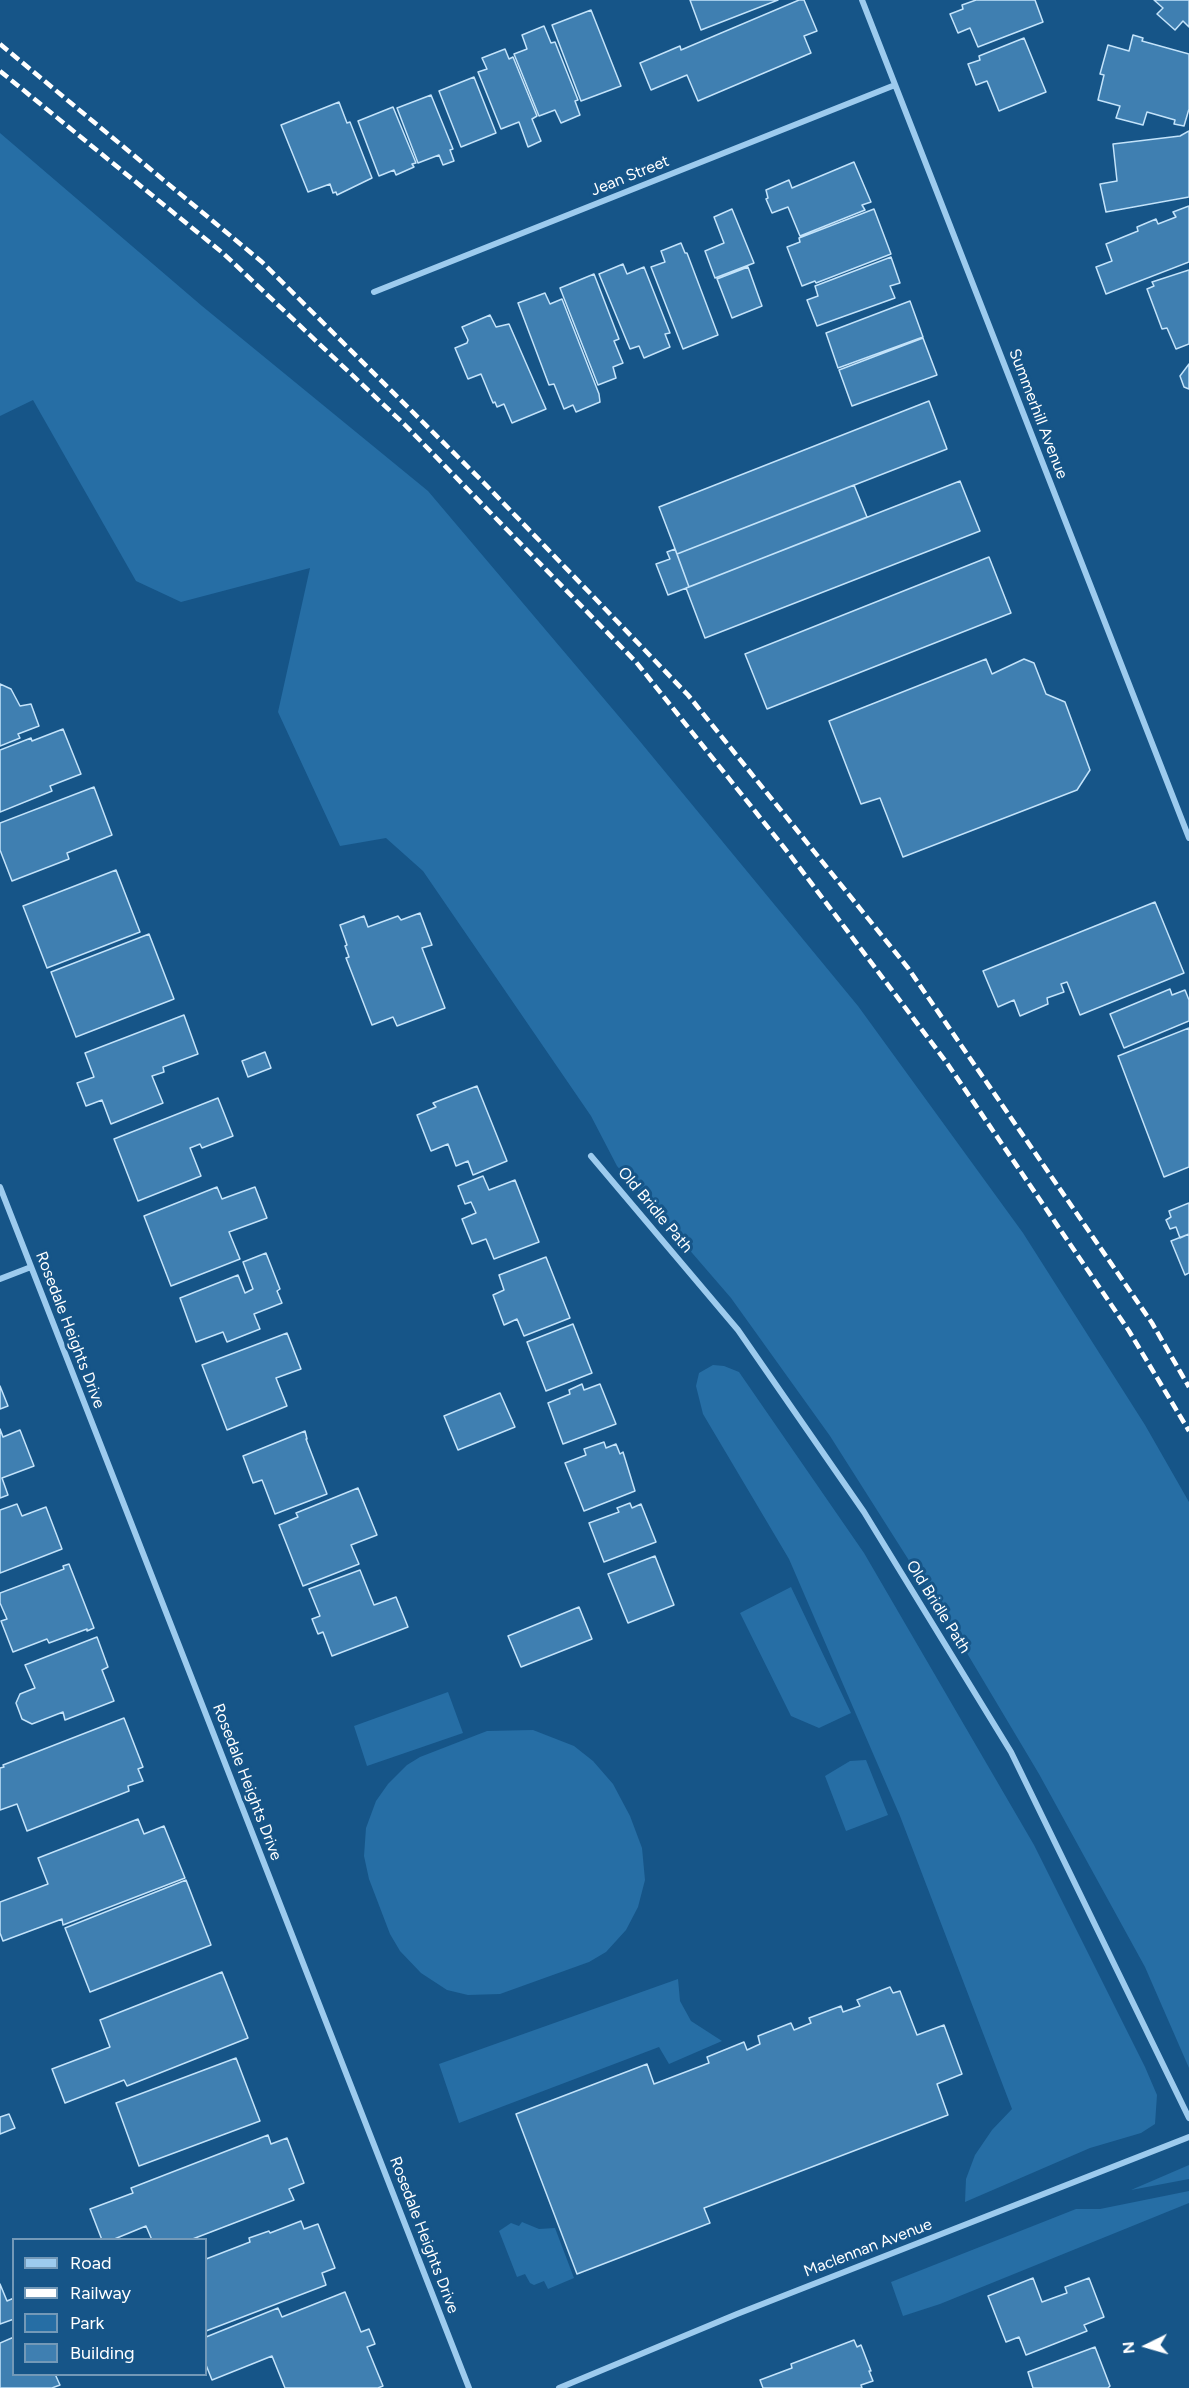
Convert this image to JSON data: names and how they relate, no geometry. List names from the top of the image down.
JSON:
{
  "streets": {
    "street": [
      "Jean Street",
      "Summerhill Avenue",
      "Old Bridle Path",
      "Rosedale Heights Drive",
      "Maclennan Avenue"
    ]
  },
  "crossings": [
    ["Jean Street", "Summerhill Avenue"]
  ],
  "legend": [
    "Road",
    "Railway",
    "Park",
    "Building"
  ],
  "north": "left"
}
